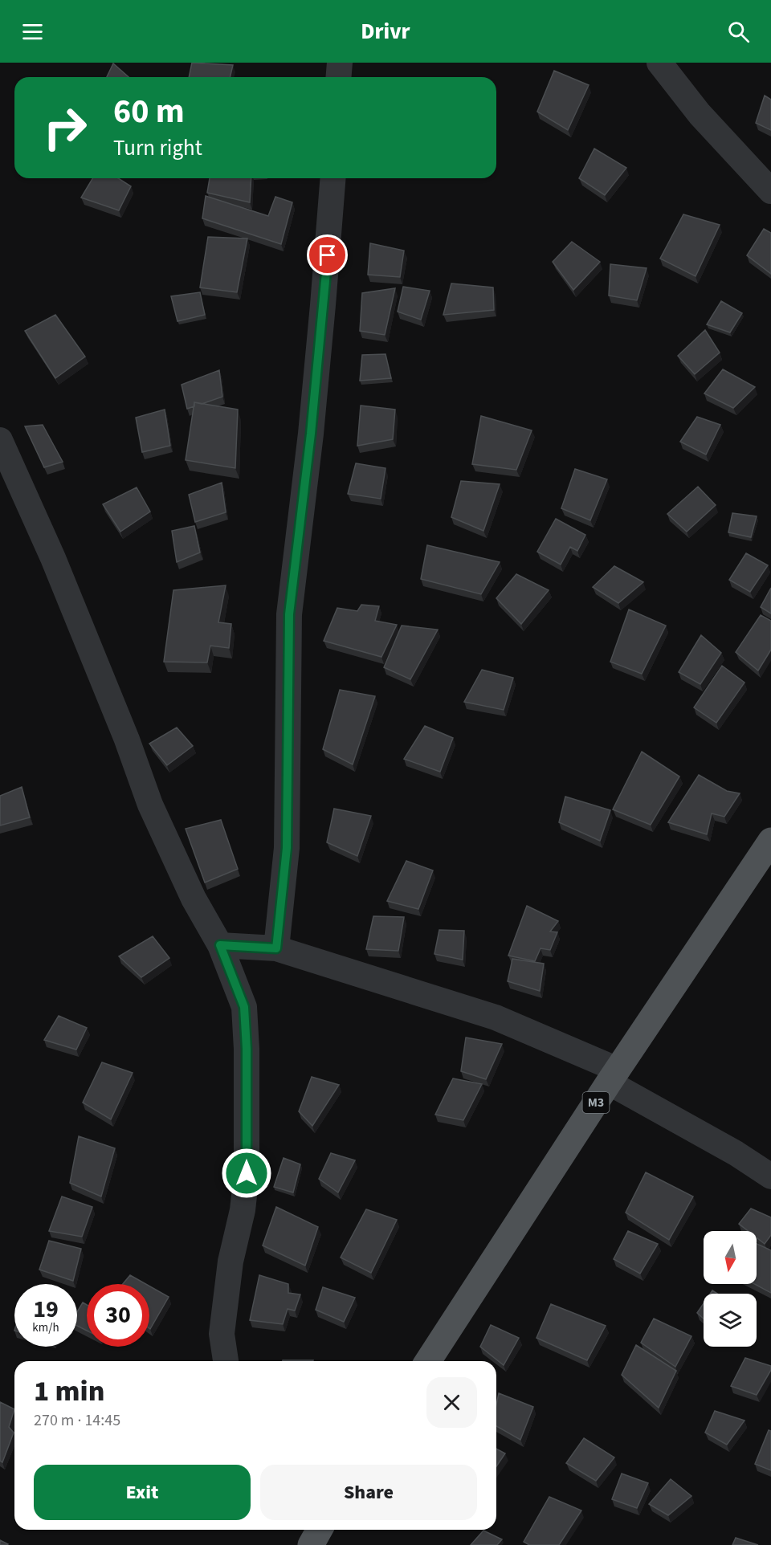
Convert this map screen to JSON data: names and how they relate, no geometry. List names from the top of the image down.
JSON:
{
  "streets": {
    "main road": ["M3"]
  },
  "north": "bottom",
  "page": {
    "header": "Drivr",
    "turn": ["60 m", "Turn right"],
    "speed": "19 km/h",
    "limit": "30",
    "heading": ["1 min", "270 m · 14:45"],
    "buttons": ["Exit", "Share"]
  }
}
